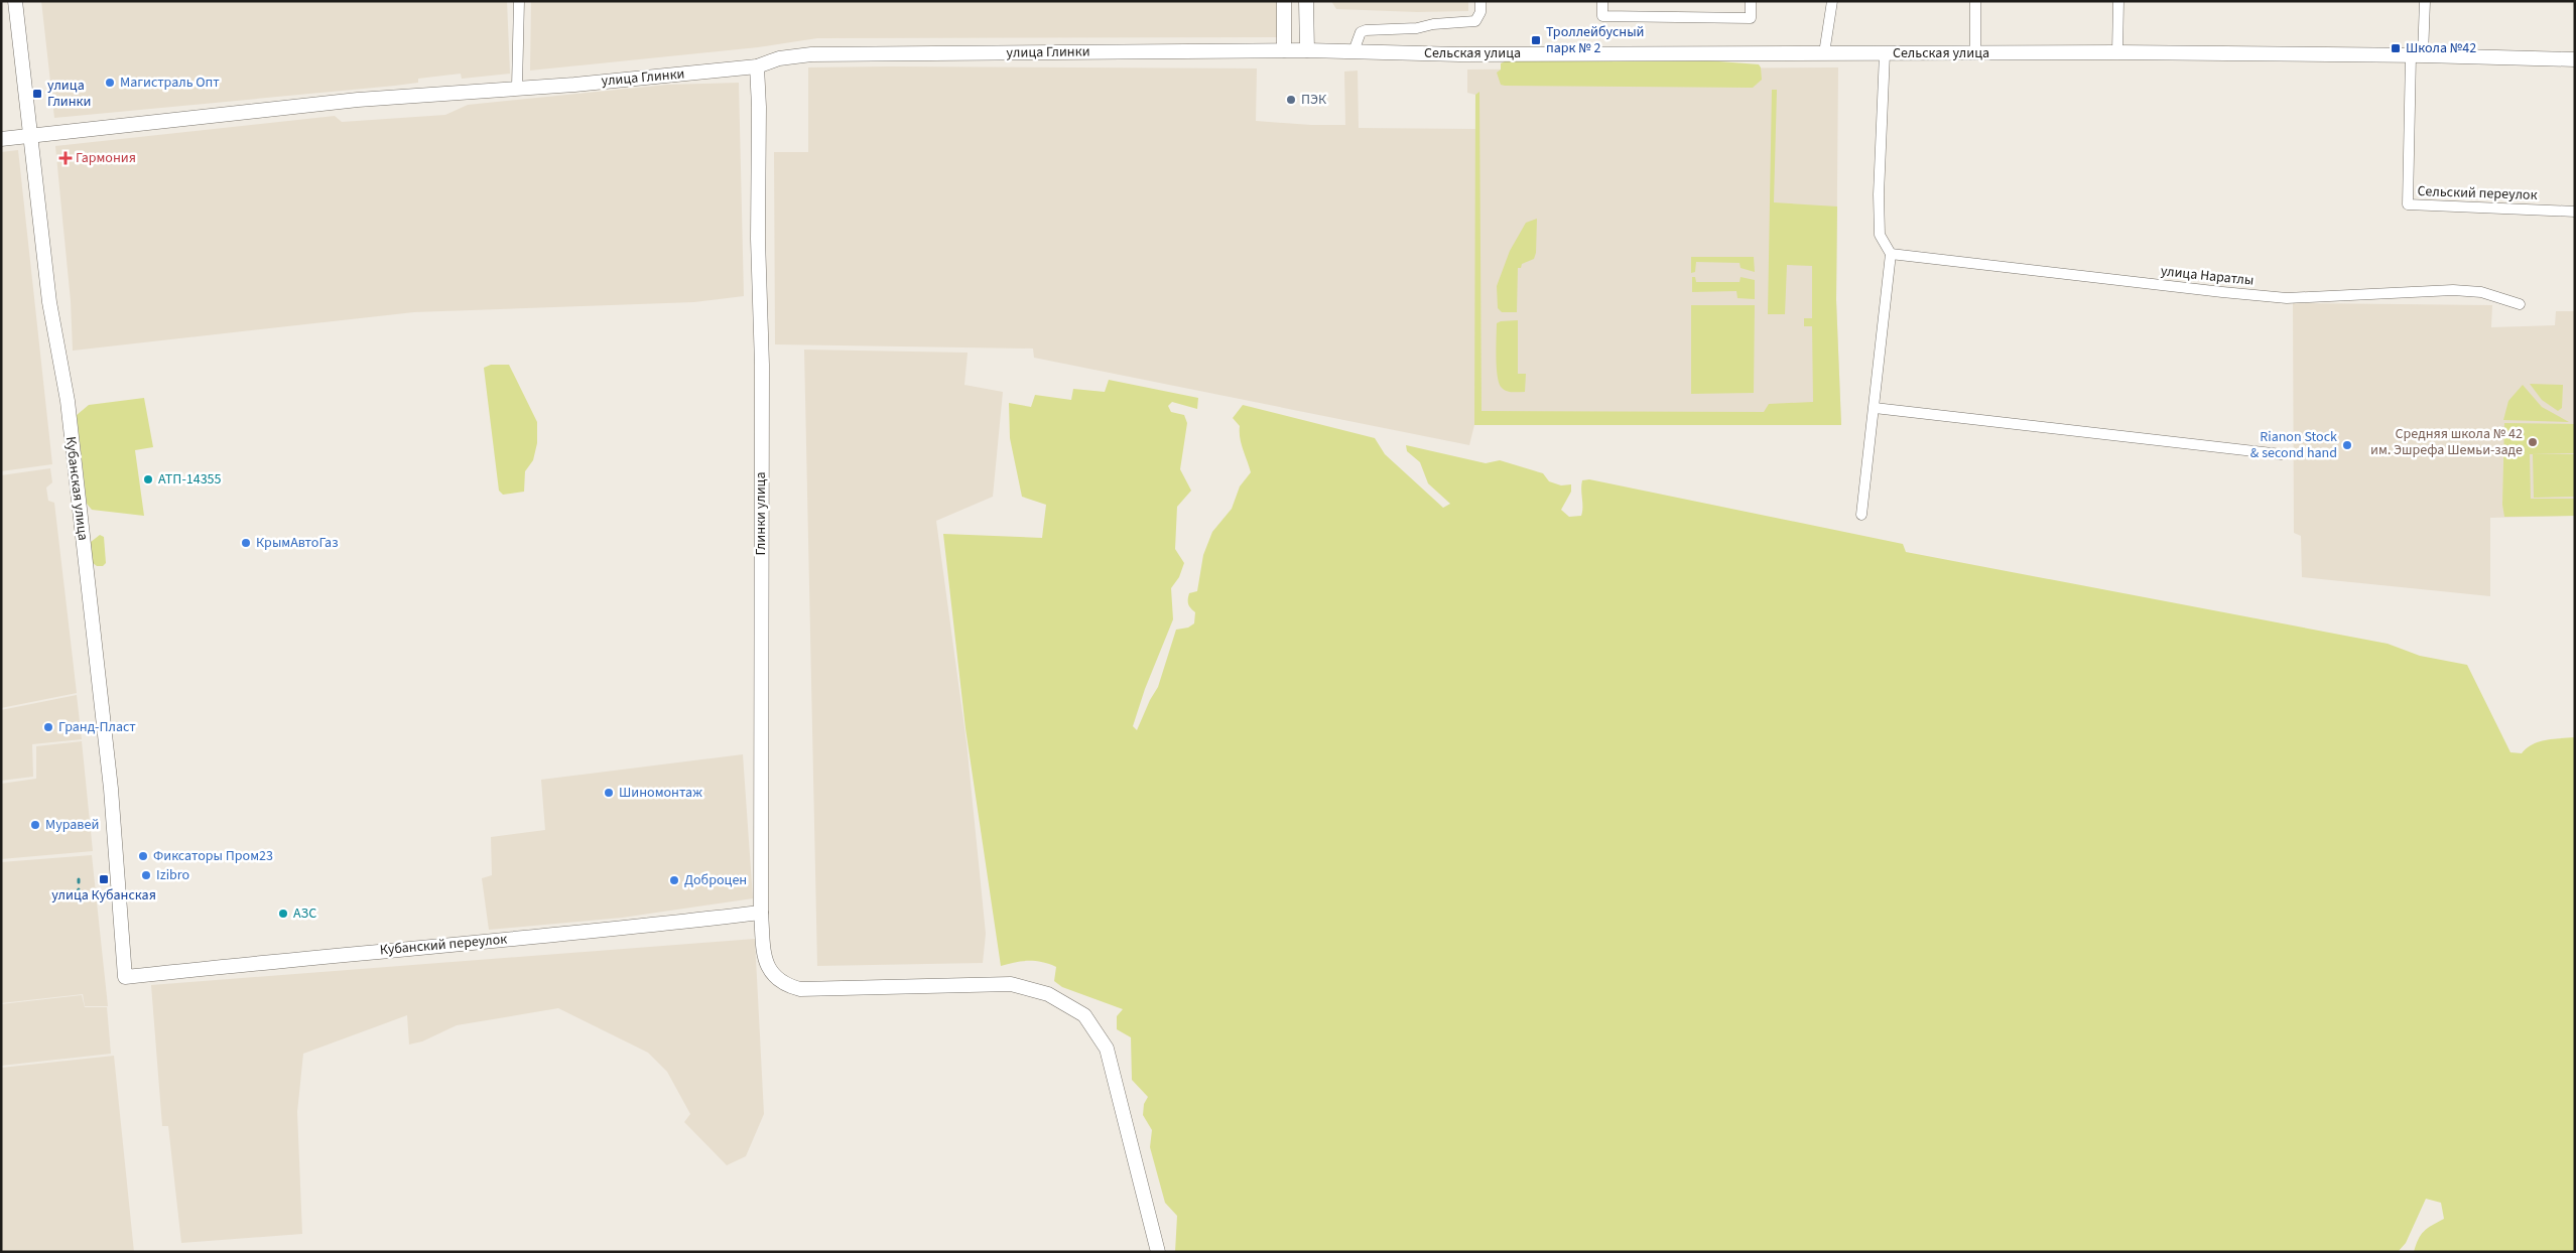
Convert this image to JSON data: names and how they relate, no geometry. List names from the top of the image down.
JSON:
{
  "streets": {
    "main road": [
      "улица Глинки",
      "Сельская улица",
      "Кубанская улица",
      "Глинки улица",
      "Кубанский переулок"
    ],
    "street": ["Сельский переулок", "улица Наратлы"]
  },
  "crossings": [
    ["улица Глинки", "Сельская улица"],
    ["улица Глинки", "Кубанская улица"],
    ["улица Глинки", "Глинки улица"],
    ["Сельская улица", "Сельский переулок"],
    ["Кубанская улица", "Кубанский переулок"],
    ["Глинки улица", "Кубанский переулок"]
  ],
  "places": {
    "transit": [
      "Троллейбусный парк № 2",
      "Школа №42",
      "улица Глинки",
      "улица Кубанская"
    ],
    "other": [
      "Магистраль Опт",
      "ПЭК",
      "Средняя школа № 42 им. Эшрефа Шемьи-заде",
      "Rianon Stock & second hand",
      "АТП-14355",
      "КрымАвтоГаз",
      "Гранд-Пласт",
      "Шиномонтаж",
      "Муравей",
      "Фиксаторы Пром23",
      "Izibro",
      "Доброцен",
      "АЗС"
    ],
    "health": ["Гармония"]
  }
}
